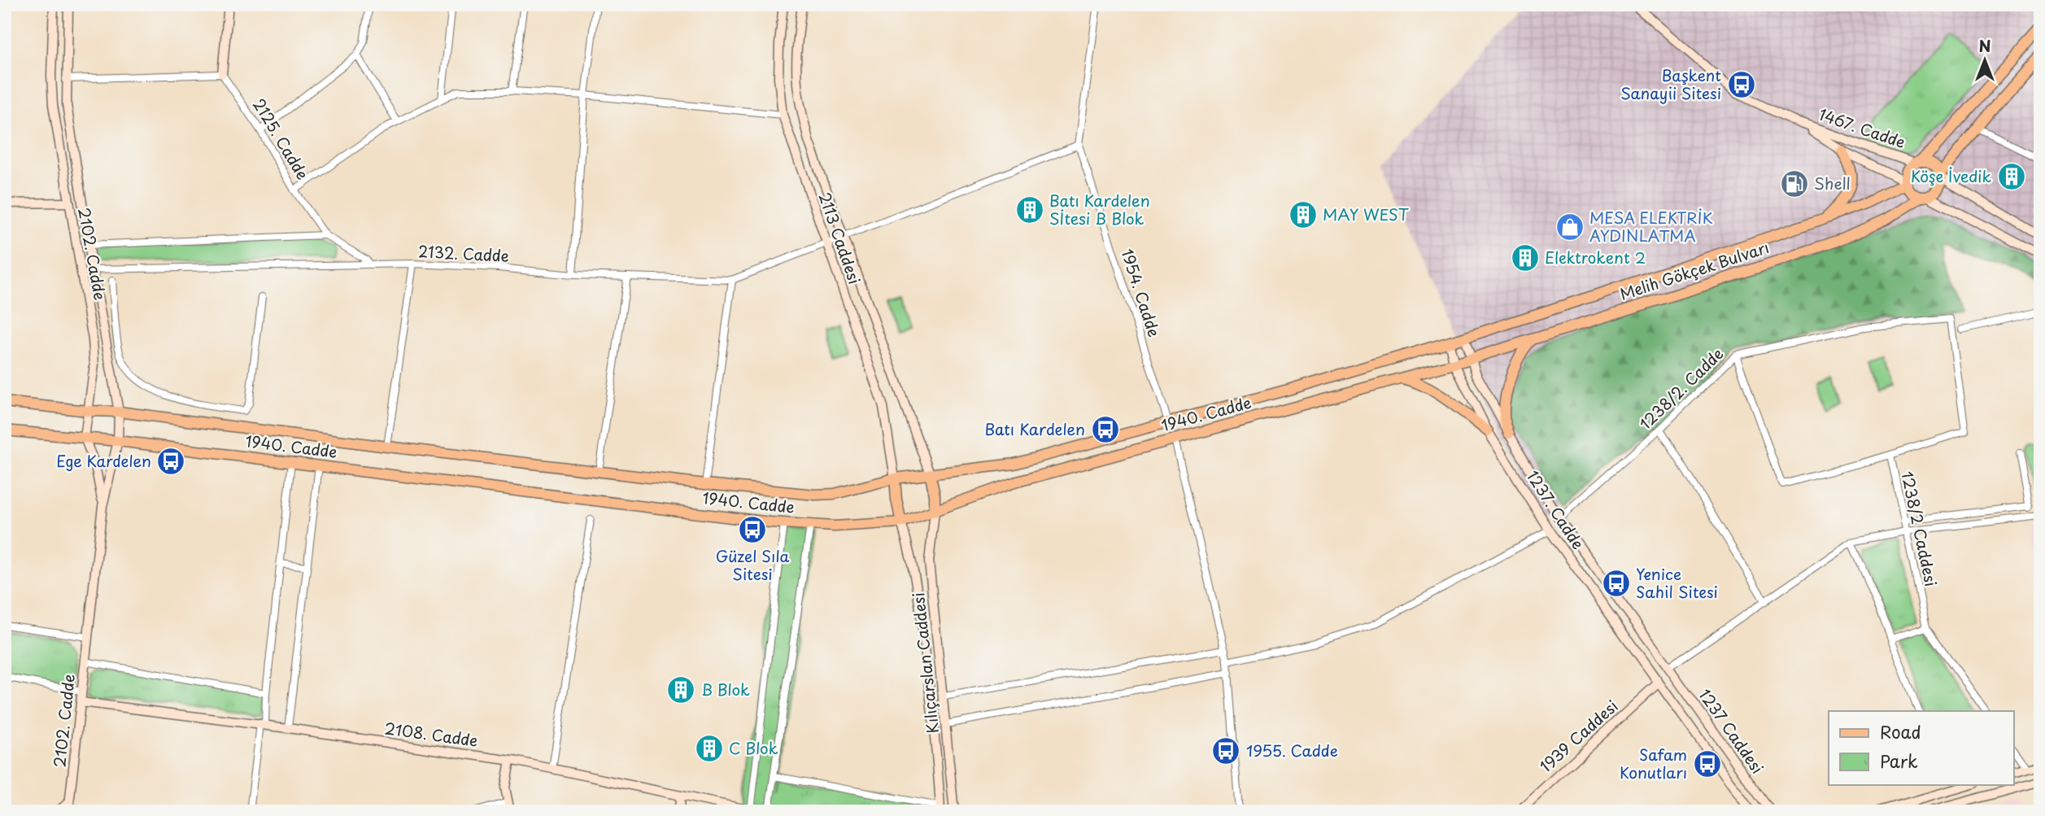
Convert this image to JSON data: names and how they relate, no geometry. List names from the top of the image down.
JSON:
{
  "streets": {
    "main road": ["1467. Cadde", "Melih Gökçek Bulvarı", "1940. Cadde"],
    "street": [
      "2125. Cadde",
      "2113 Caddesi",
      "2102. Cadde",
      "2132. Cadde",
      "1954. Cadde",
      "1238/2. Cadde",
      "1237. Cadde",
      "1238/2 Caddesi",
      "Kılıçarslan Caddesi",
      "1237 Caddesi",
      "2108. Cadde",
      "1939 Caddesi"
    ]
  },
  "crossings": [
    ["1467. Cadde", "Melih Gökçek Bulvarı"],
    ["2125. Cadde", "2132. Cadde"],
    ["2113 Caddesi", "2132. Cadde"],
    ["2113 Caddesi", "1940. Cadde"],
    ["2102. Cadde", "2132. Cadde"],
    ["2102. Cadde", "1940. Cadde"],
    ["2102. Cadde", "2108. Cadde"],
    ["2132. Cadde", "1954. Cadde"],
    ["Melih Gökçek Bulvarı", "1940. Cadde"],
    ["Melih Gökçek Bulvarı", "1237. Cadde"],
    ["1954. Cadde", "1940. Cadde"],
    ["1238/2. Cadde", "1237. Cadde"],
    ["1238/2. Cadde", "1238/2 Caddesi"],
    ["1940. Cadde", "1237. Cadde"],
    ["1940. Cadde", "Kılıçarslan Caddesi"],
    ["1237. Cadde", "1237 Caddesi"],
    ["1237. Cadde", "1939 Caddesi"],
    ["1237 Caddesi", "1939 Caddesi"]
  ],
  "places": {
    "bus stop": [
      "Başkent Sanayii Sitesi",
      "Batı Kardelen",
      "Ege Kardelen",
      "Güzel Sıla Sitesi",
      "Yenice Sahil Sitesi",
      "1955. Cadde",
      "Safam Konutları"
    ],
    "building": [
      "Köşe İvedik",
      "Batı Kardelen Sİtesi B Blok",
      "MAY WEST",
      "Elektrokent 2",
      "B Blok",
      "C Blok"
    ],
    "fuel station": ["Shell"],
    "shop": ["MESA ELEKTRİK AYDINLATMA"]
  },
  "legend": ["Road", "Park"],
  "north": "top"
}
